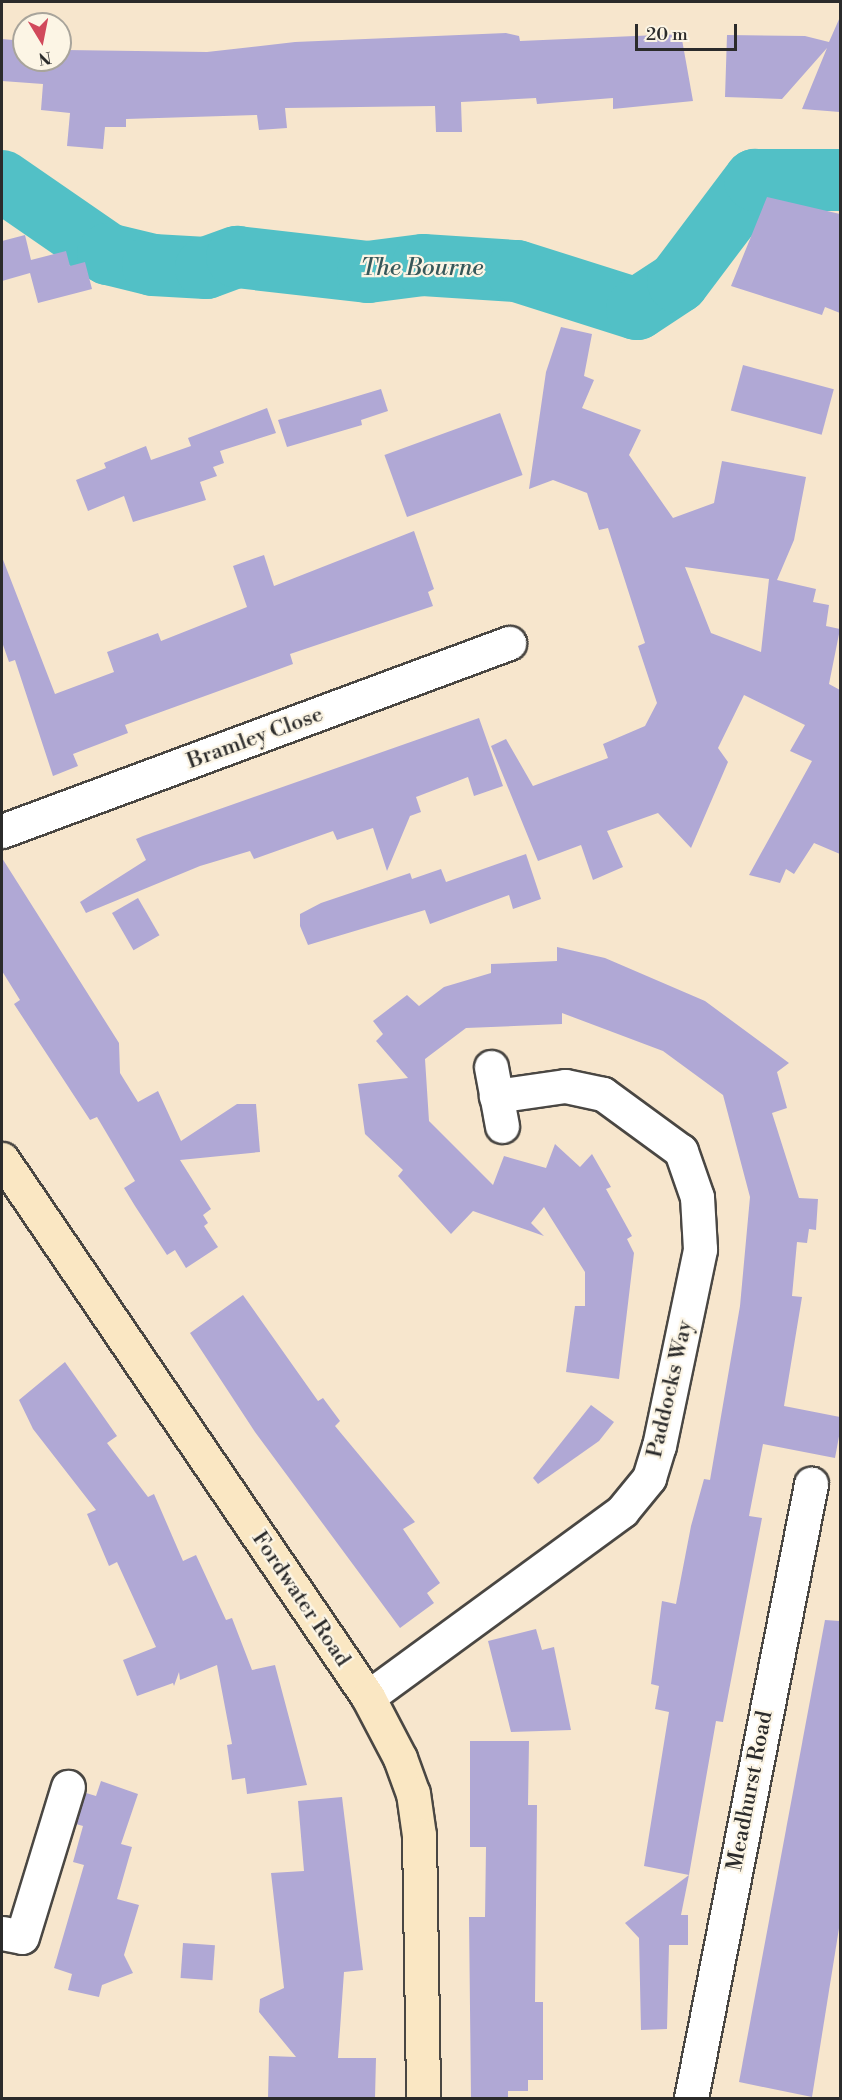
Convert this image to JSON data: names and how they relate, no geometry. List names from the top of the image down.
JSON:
{
  "streets": {
    "main road": ["Fordwater Road"],
    "street": ["Bramley Close", "Paddocks Way", "Meadhurst Road"]
  },
  "crossings": [
    ["Paddocks Way", "Fordwater Road"]
  ],
  "water": ["The Bourne"],
  "scale_bar": "20 m",
  "north": "bottom"
}
